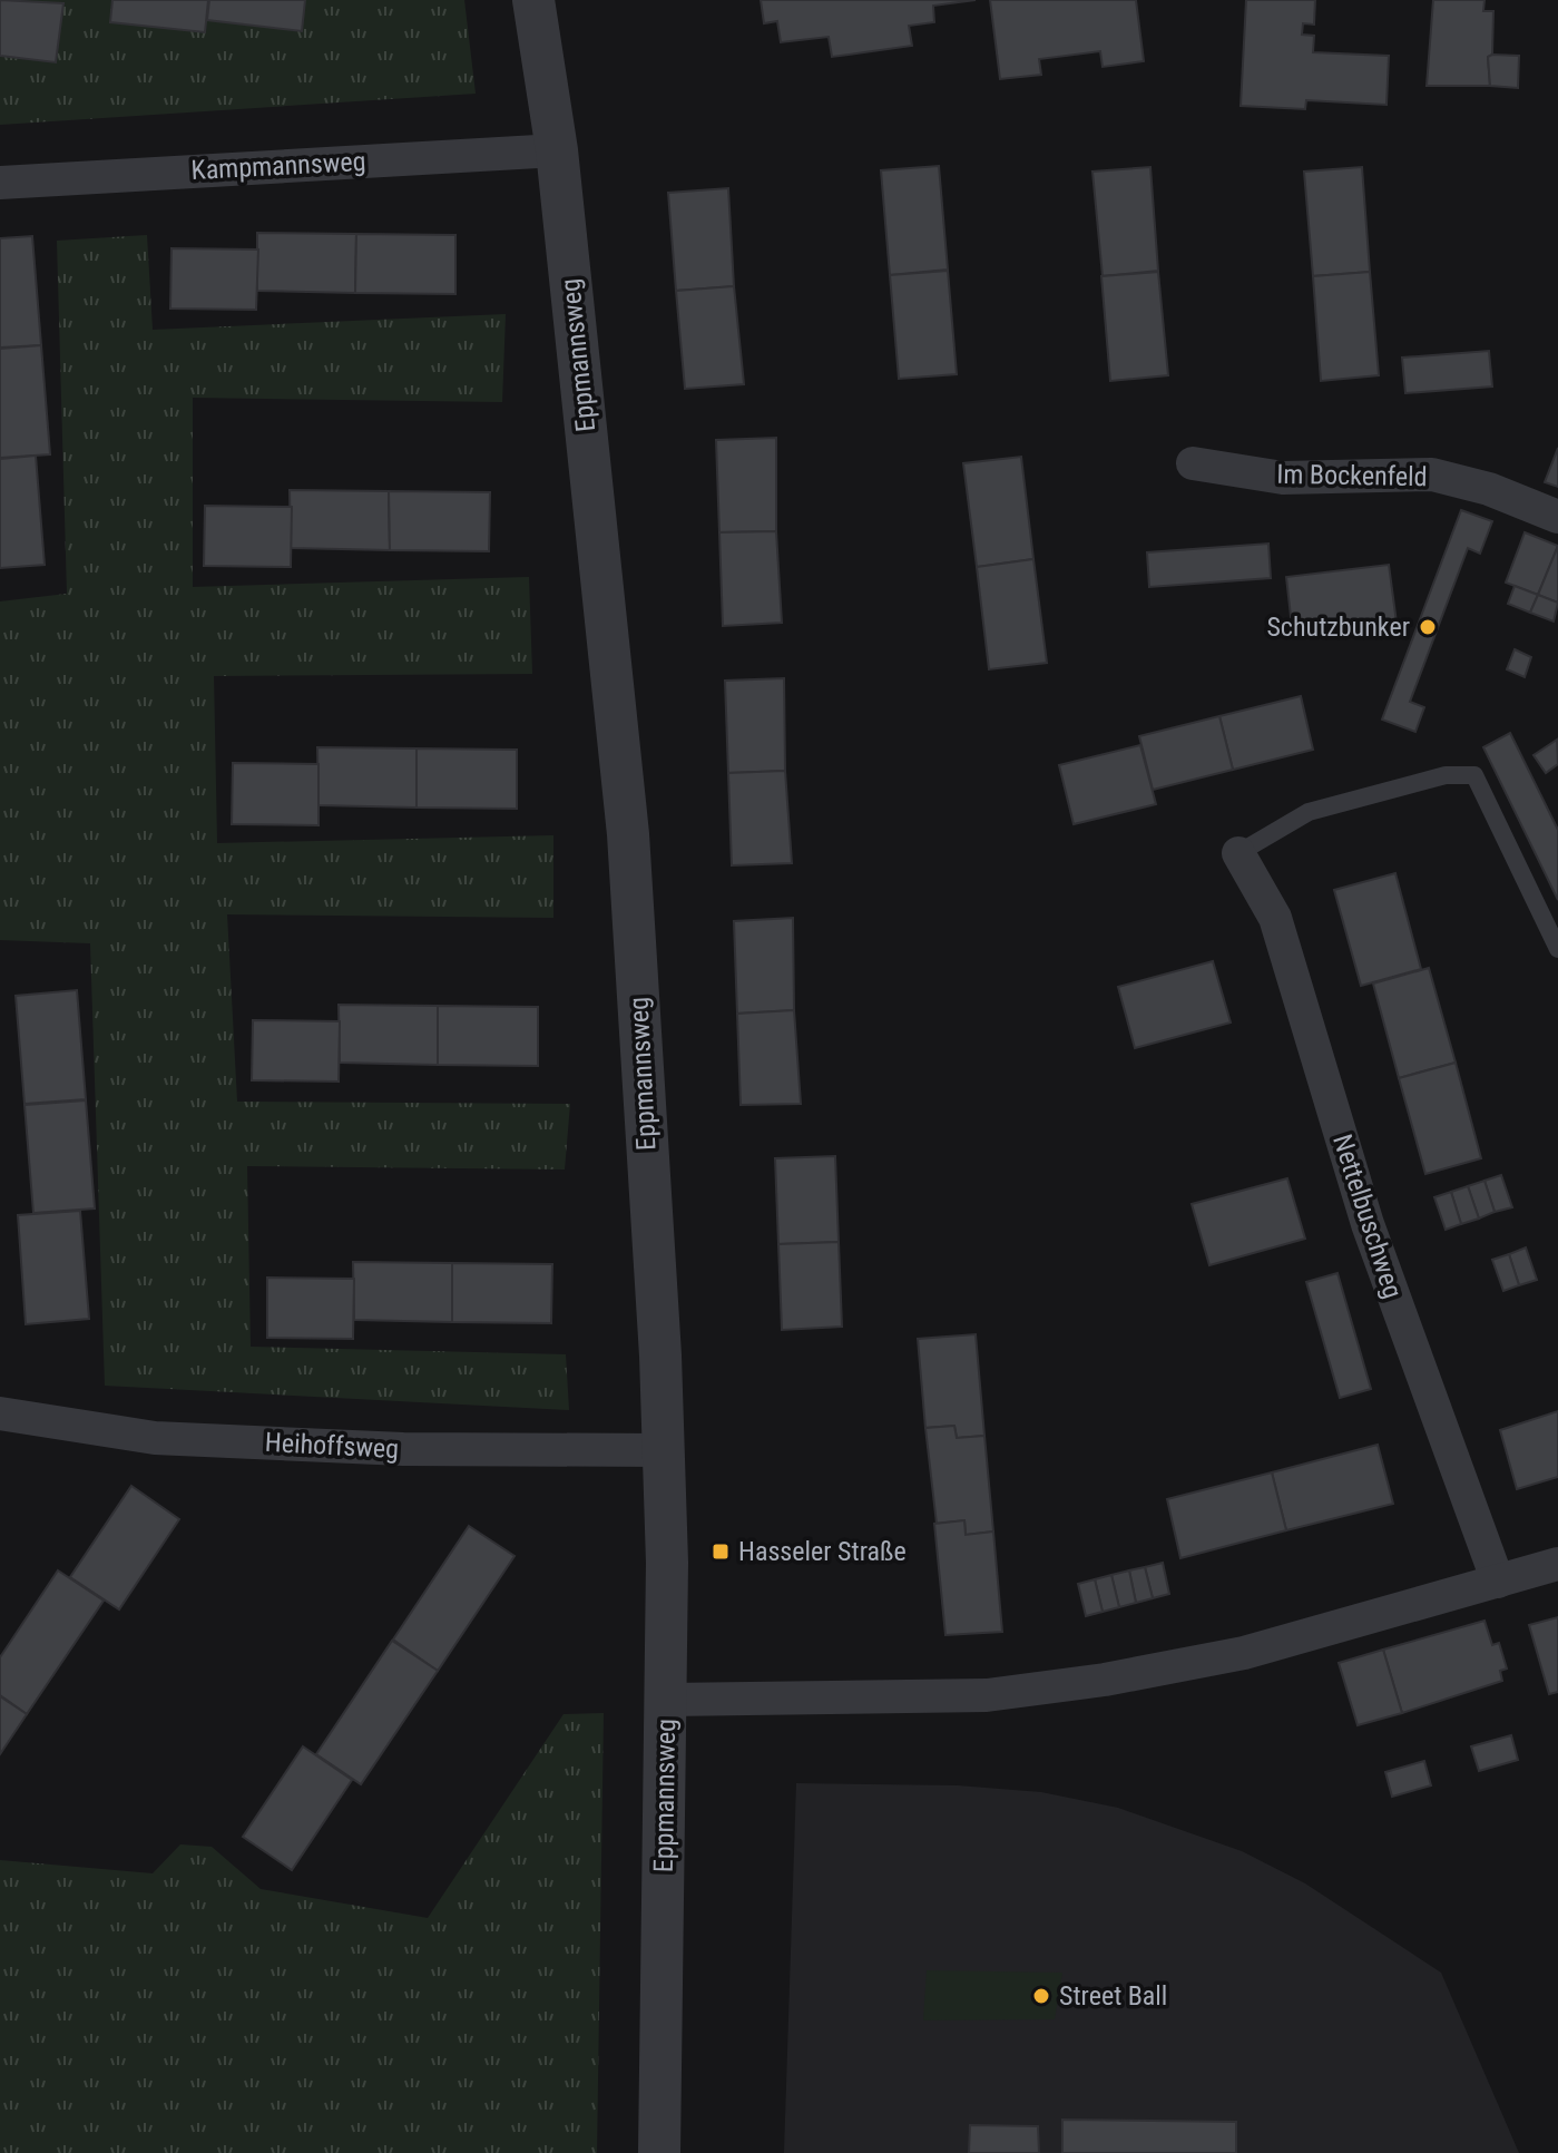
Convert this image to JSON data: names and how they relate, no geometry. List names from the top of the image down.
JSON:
{
  "streets": {
    "street": [
      "Kampmannsweg",
      "Eppmannsweg",
      "Im Bockenfeld",
      "Nettelbuschweg",
      "Heihoffsweg"
    ]
  },
  "crossings": [
    ["Kampmannsweg", "Eppmannsweg"],
    ["Eppmannsweg", "Heihoffsweg"]
  ],
  "places": {
    "other": ["Schutzbunker", "Street Ball"],
    "transit": ["Hasseler Straße"]
  }
}
